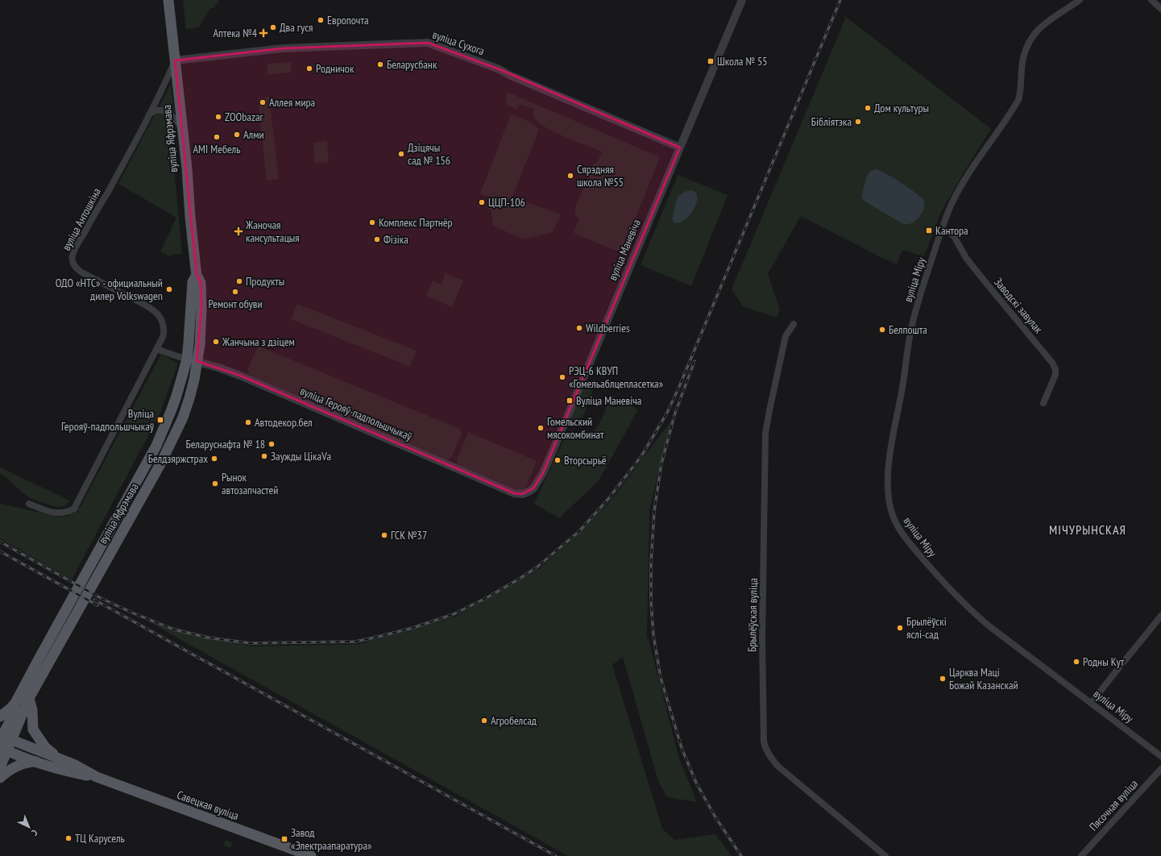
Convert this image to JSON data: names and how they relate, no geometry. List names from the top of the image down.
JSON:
{
  "streets": {
    "main road": ["вуліца Яфрэмава", "Савецкая вуліца"],
    "street": [
      "вуліца Сухога",
      "вуліца Антошкіна",
      "вуліца Маневіча",
      "вуліца Міру",
      "Заводскі завулак",
      "вуліца Герояў-падпольшчыкаў",
      "Брылёўская вуліца",
      "Пясочная вуліца"
    ]
  },
  "crossings": [
    ["вуліца Сухога", "вуліца Яфрэмава"],
    ["вуліца Сухога", "вуліца Антошкіна"],
    ["вуліца Сухога", "вуліца Маневіча"],
    ["вуліца Яфрэмава", "вуліца Антошкіна"],
    ["вуліца Яфрэмава", "вуліца Герояў-падпольшчыкаў"],
    ["вуліца Яфрэмава", "Савецкая вуліца"],
    ["вуліца Маневіча", "вуліца Герояў-падпольшчыкаў"],
    ["вуліца Міру", "Заводскі завулак"]
  ],
  "districts": ["МІЧУРЫНСКАЯ"],
  "places": {
    "other": [
      "Европочта",
      "Два гуся",
      "Беларусбанк",
      "Родничок",
      "Аллея мира",
      "Дом культуры",
      "ZOObazar",
      "Бібліятэка",
      "Алми",
      "AMI Мебель",
      "Дзіцячы сад № 156",
      "Сярэдняя школа №55",
      "ЦЦП-106",
      "Комплекс Партнёр",
      "Фізіка",
      "Продукты",
      "ОДО «НТС» - официальный дилер Volkswagen",
      "Ремонт обуви",
      "Wildberries",
      "Белпошта",
      "Жанчына з дзіцем",
      "РЭЦ-6 КВУП «Гомельаблцепласетка»",
      "Автодекор.бел",
      "Гомельский мясокомбинат",
      "Беларуснафта № 18",
      "Заужды ЦікаVа",
      "Белдзяржстрах",
      "Вторсырьё",
      "Рынок автозапчастей",
      "ГСК №37",
      "Брылёўскі яслі-сад",
      "Родны Кут",
      "Царква Маці Божай Казанскай",
      "Агробелсад",
      "ТЦ Карусель"
    ],
    "health": ["Аптека №4", "Жаночая кансультацыя"],
    "transit": [
      "Школа № 55",
      "Кантора",
      "Вуліца Маневіча",
      "Вуліца Герояў-падпольшчыкаў",
      "Завод «Электраапаратура»"
    ]
  },
  "north": "bottom right"
}
